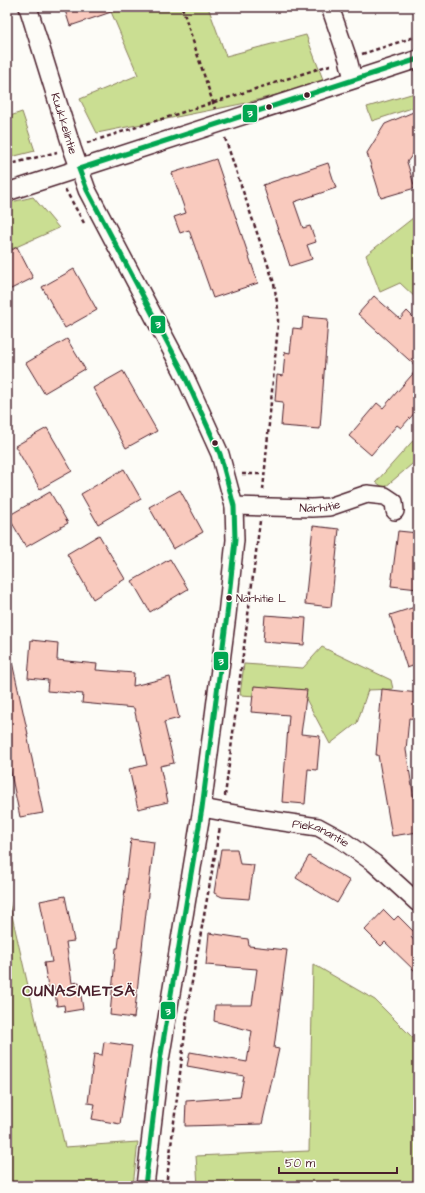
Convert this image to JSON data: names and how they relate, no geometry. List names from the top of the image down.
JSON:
{
  "streets": {
    "street": ["Kuukkelintie", "Närhitie", "Piekanantie"]
  },
  "crossings": [
    ["Kuukkelintie", "Närhitie"],
    ["Kuukkelintie", "Piekanantie"]
  ],
  "districts": ["OUNASMETSÄ"],
  "places": ["Närhitie L"],
  "lines": ["transit line 3"],
  "scale_bar": "50 m"
}
